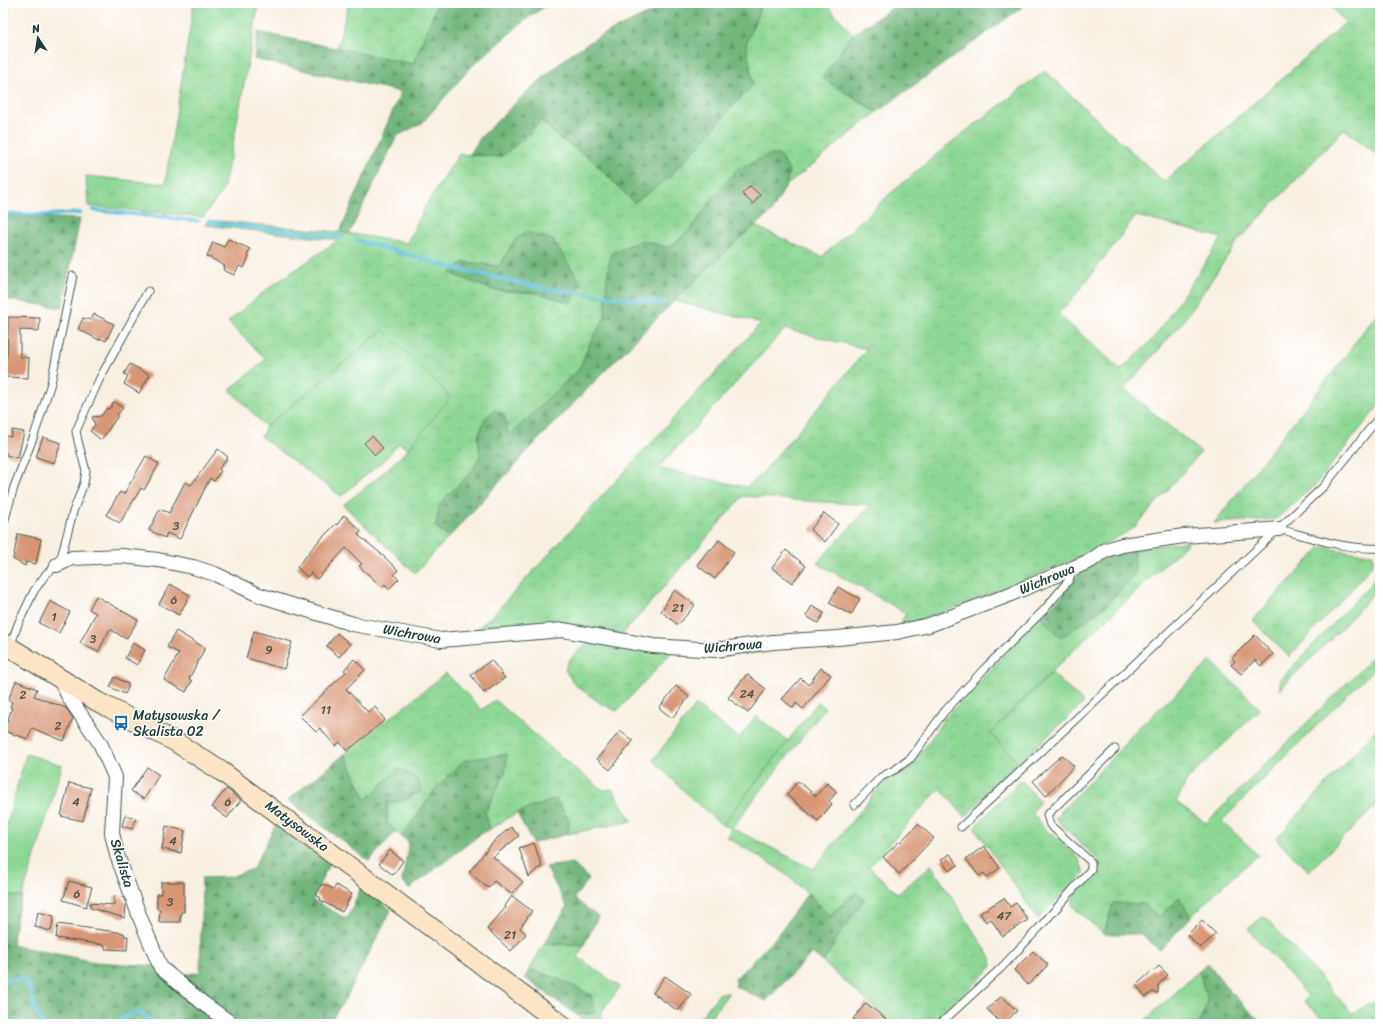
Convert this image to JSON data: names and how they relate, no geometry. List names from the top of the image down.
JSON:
{
  "streets": {
    "street": ["Wichrowa", "Matysowska", "Skalista"]
  },
  "crossings": [
    ["Matysowska", "Skalista"]
  ],
  "places": {
    "bus stop": ["Matysowska / Skalista 02"]
  },
  "house_numbers": [
    "3",
    "6",
    "21",
    "1",
    "3",
    "9",
    "24",
    "2",
    "11",
    "2",
    "4",
    "6",
    "4",
    "6",
    "3",
    "47",
    "21"
  ],
  "north": "top"
}
